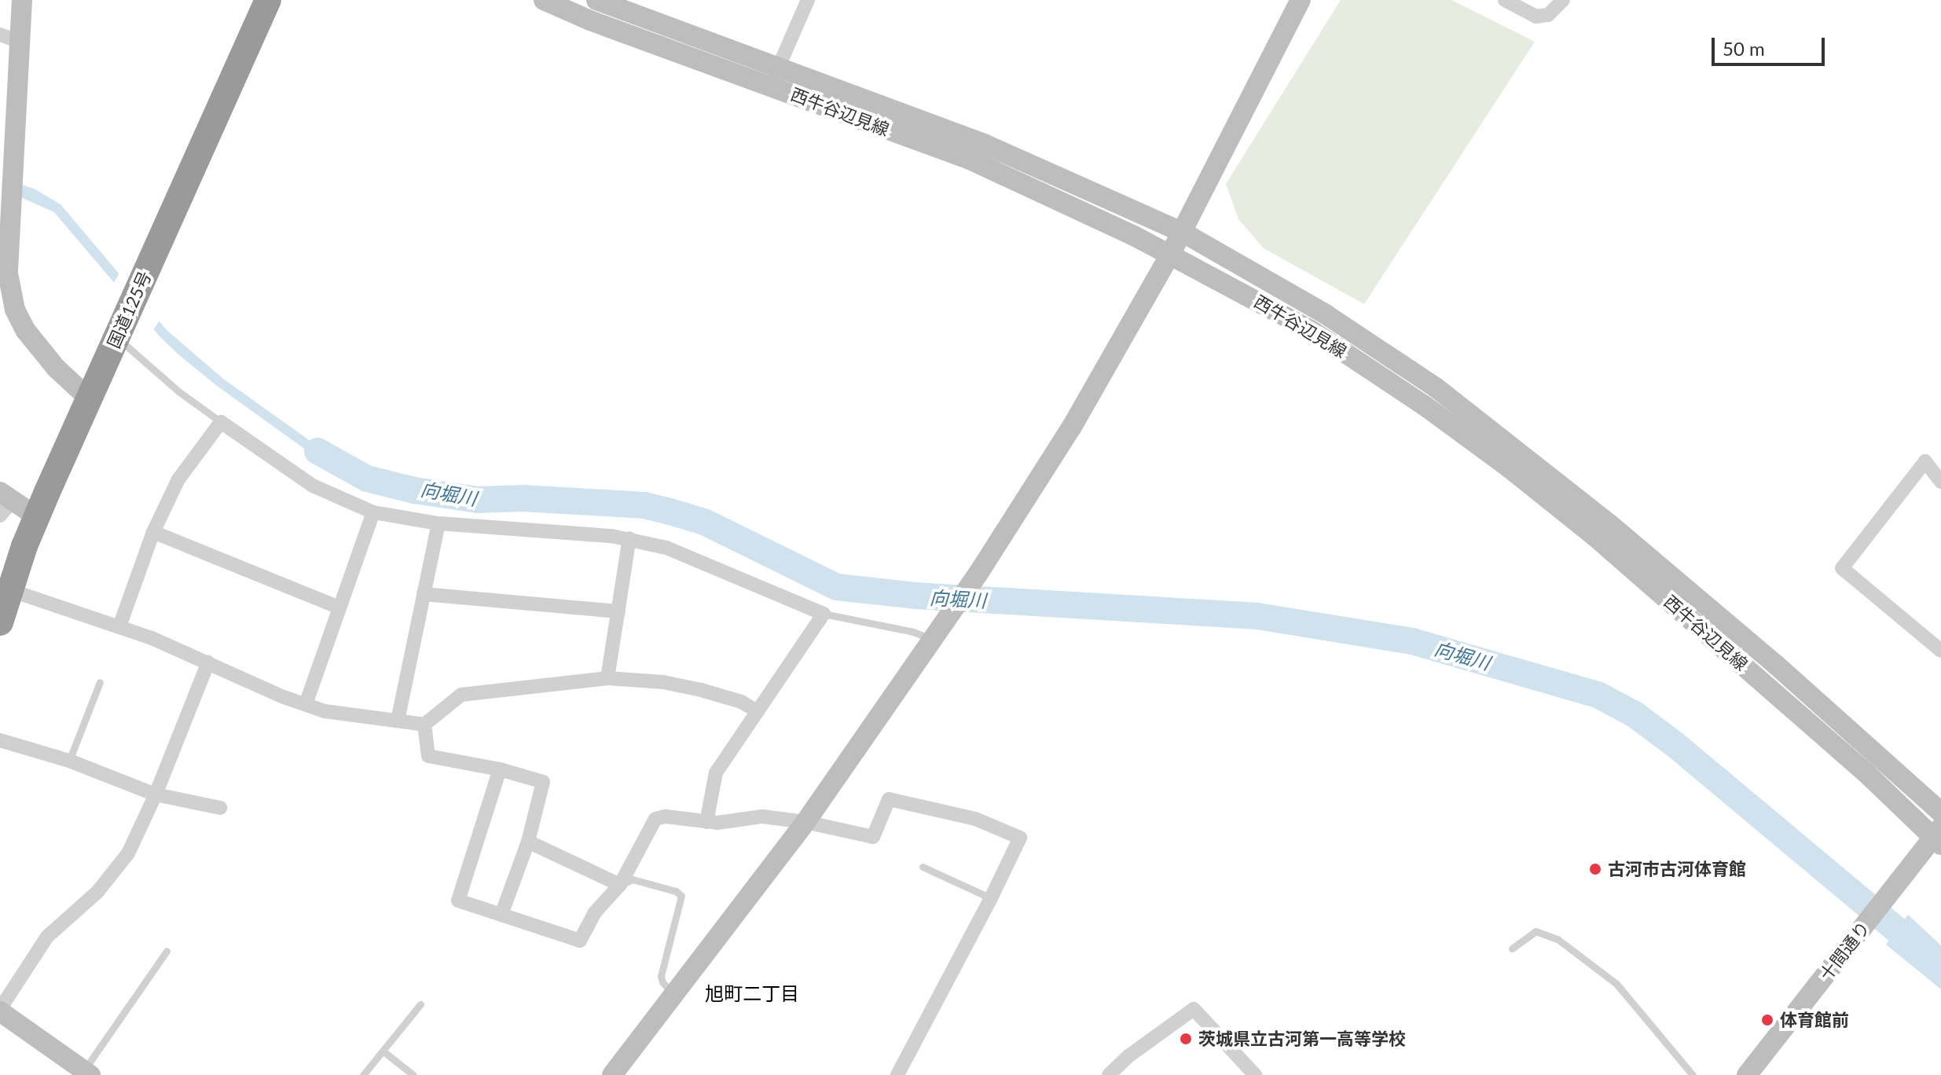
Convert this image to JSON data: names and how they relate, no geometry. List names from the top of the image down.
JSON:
{
  "streets": {
    "highway": ["国道125号"],
    "street": ["西牛谷辺見線", "十間通り"]
  },
  "crossings": [
    ["西牛谷辺見線", "十間通り"]
  ],
  "districts": ["旭町二丁目"],
  "water": ["向堀川"],
  "places": ["古河市古河体育館", "体育館前", "茨城県立古河第一高等学校"],
  "scale_bar": "50 m"
}
